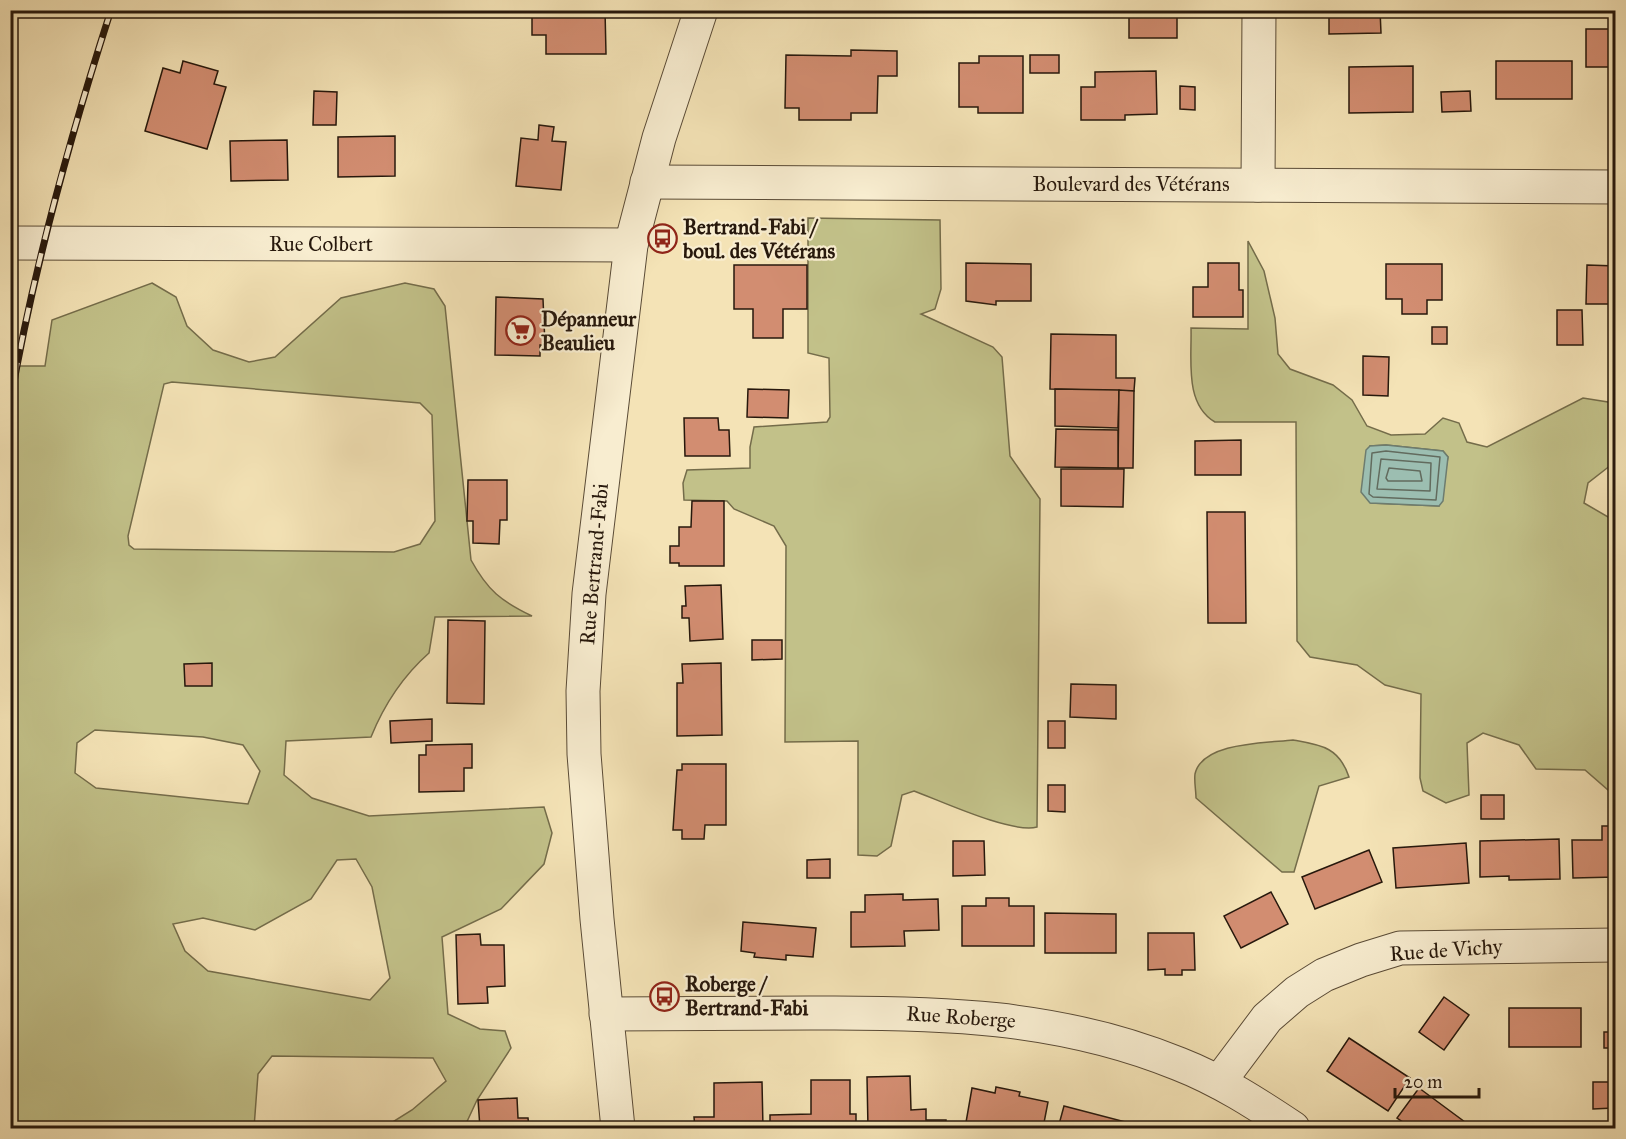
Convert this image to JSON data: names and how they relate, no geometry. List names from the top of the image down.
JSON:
{
  "streets": {
    "street": [
      "Boulevard des Vétérans",
      "Rue Colbert",
      "Rue Bertrand-Fabi",
      "Rue de Vichy",
      "Rue Roberge"
    ]
  },
  "crossings": [
    ["Boulevard des Vétérans", "Rue Bertrand-Fabi"],
    ["Rue Colbert", "Rue Bertrand-Fabi"],
    ["Rue Bertrand-Fabi", "Rue Roberge"],
    ["Rue de Vichy", "Rue Roberge"]
  ],
  "places": {
    "bus stop": ["Bertrand-Fabi / boul. des Vétérans", "Roberge / Bertrand-Fabi"],
    "supermarket": ["Dépanneur Beaulieu"]
  },
  "scale_bar": "20 m"
}
